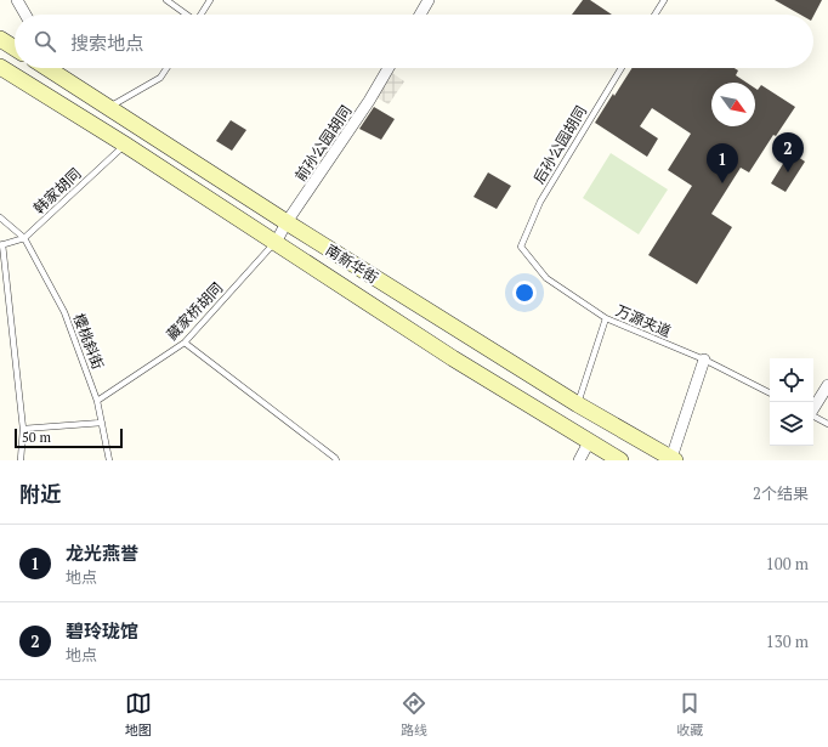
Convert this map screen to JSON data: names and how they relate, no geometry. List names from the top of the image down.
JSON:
{
  "streets": {
    "main road": ["南新华街"],
    "street": ["前孙公园胡同"],
    "lane": [
      "后孙公园胡同",
      "韩家胡同",
      "藏家桥胡同",
      "万源夹道",
      "樱桃斜街"
    ]
  },
  "crossings": [
    ["前孙公园胡同", "南新华街"],
    ["前孙公园胡同", "藏家桥胡同"],
    ["后孙公园胡同", "万源夹道"],
    ["韩家胡同", "南新华街"],
    ["韩家胡同", "樱桃斜街"],
    ["南新华街", "藏家桥胡同"],
    ["藏家桥胡同", "樱桃斜街"]
  ],
  "scale_bar": "50 m",
  "north": "bottom right",
  "page": {
    "search": "搜索地点",
    "pins": ["2", "1"],
    "scale": "50 m",
    "heading": ["附近", "2个结果"],
    "list": [
      {
        "mark": "1",
        "name": "龙光燕誉",
        "note": "地点",
        "value": "100 m"
      },
      {
        "mark": "2",
        "name": "碧玲珑馆",
        "note": "地点",
        "value": "130 m"
      }
    ],
    "nav": ["地图", "路线", "收藏"]
  }
}
